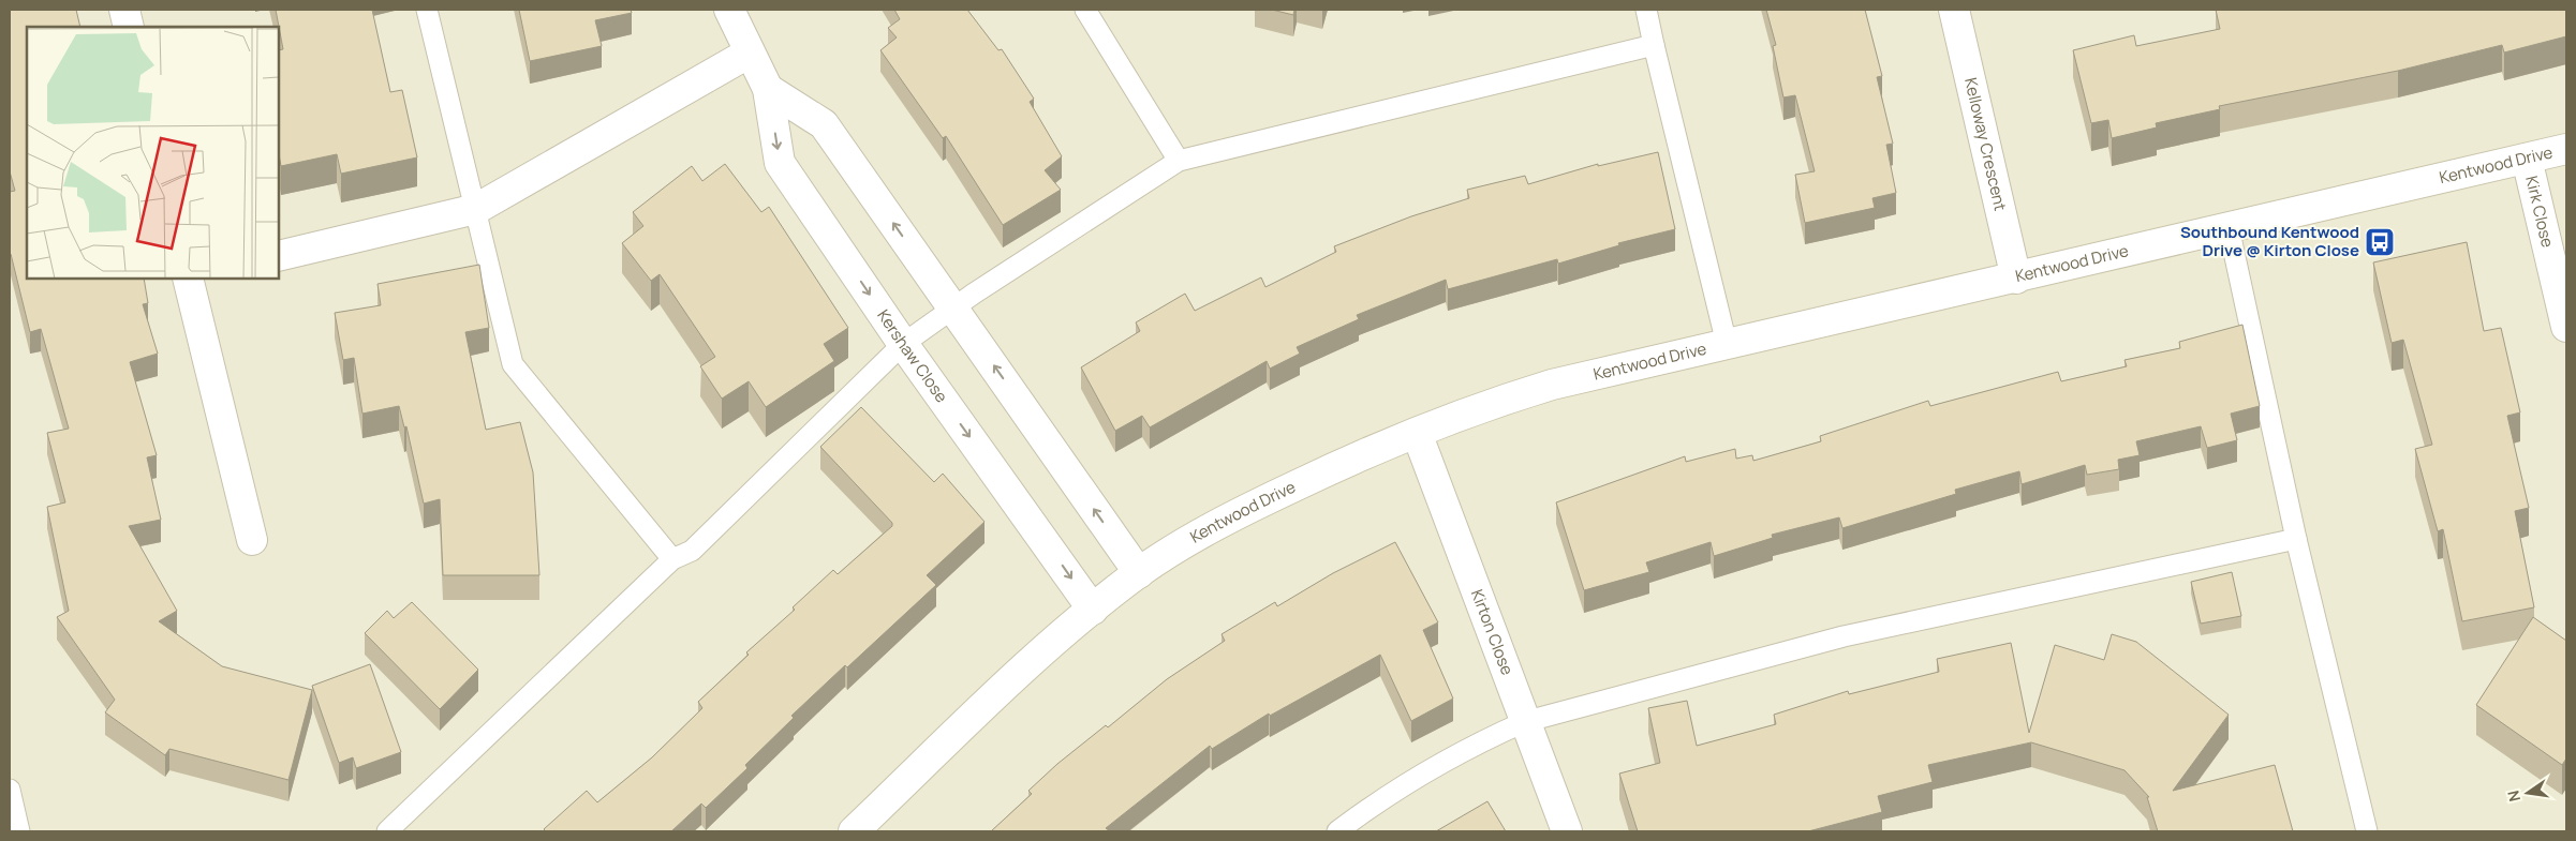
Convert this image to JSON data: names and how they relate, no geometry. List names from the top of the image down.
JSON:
{
  "streets": {
    "street": [
      "Kelloway Crescent",
      "Kentwood Drive",
      "Kirk Close",
      "Kershaw Close",
      "Kirton Close"
    ]
  },
  "crossings": [
    ["Kelloway Crescent", "Kentwood Drive"],
    ["Kentwood Drive", "Kirk Close"],
    ["Kentwood Drive", "Kershaw Close"],
    ["Kentwood Drive", "Kirton Close"]
  ],
  "places": {
    "bus stop": ["Southbound Kentwood Drive @ Kirton Close"]
  },
  "north": "left"
}
